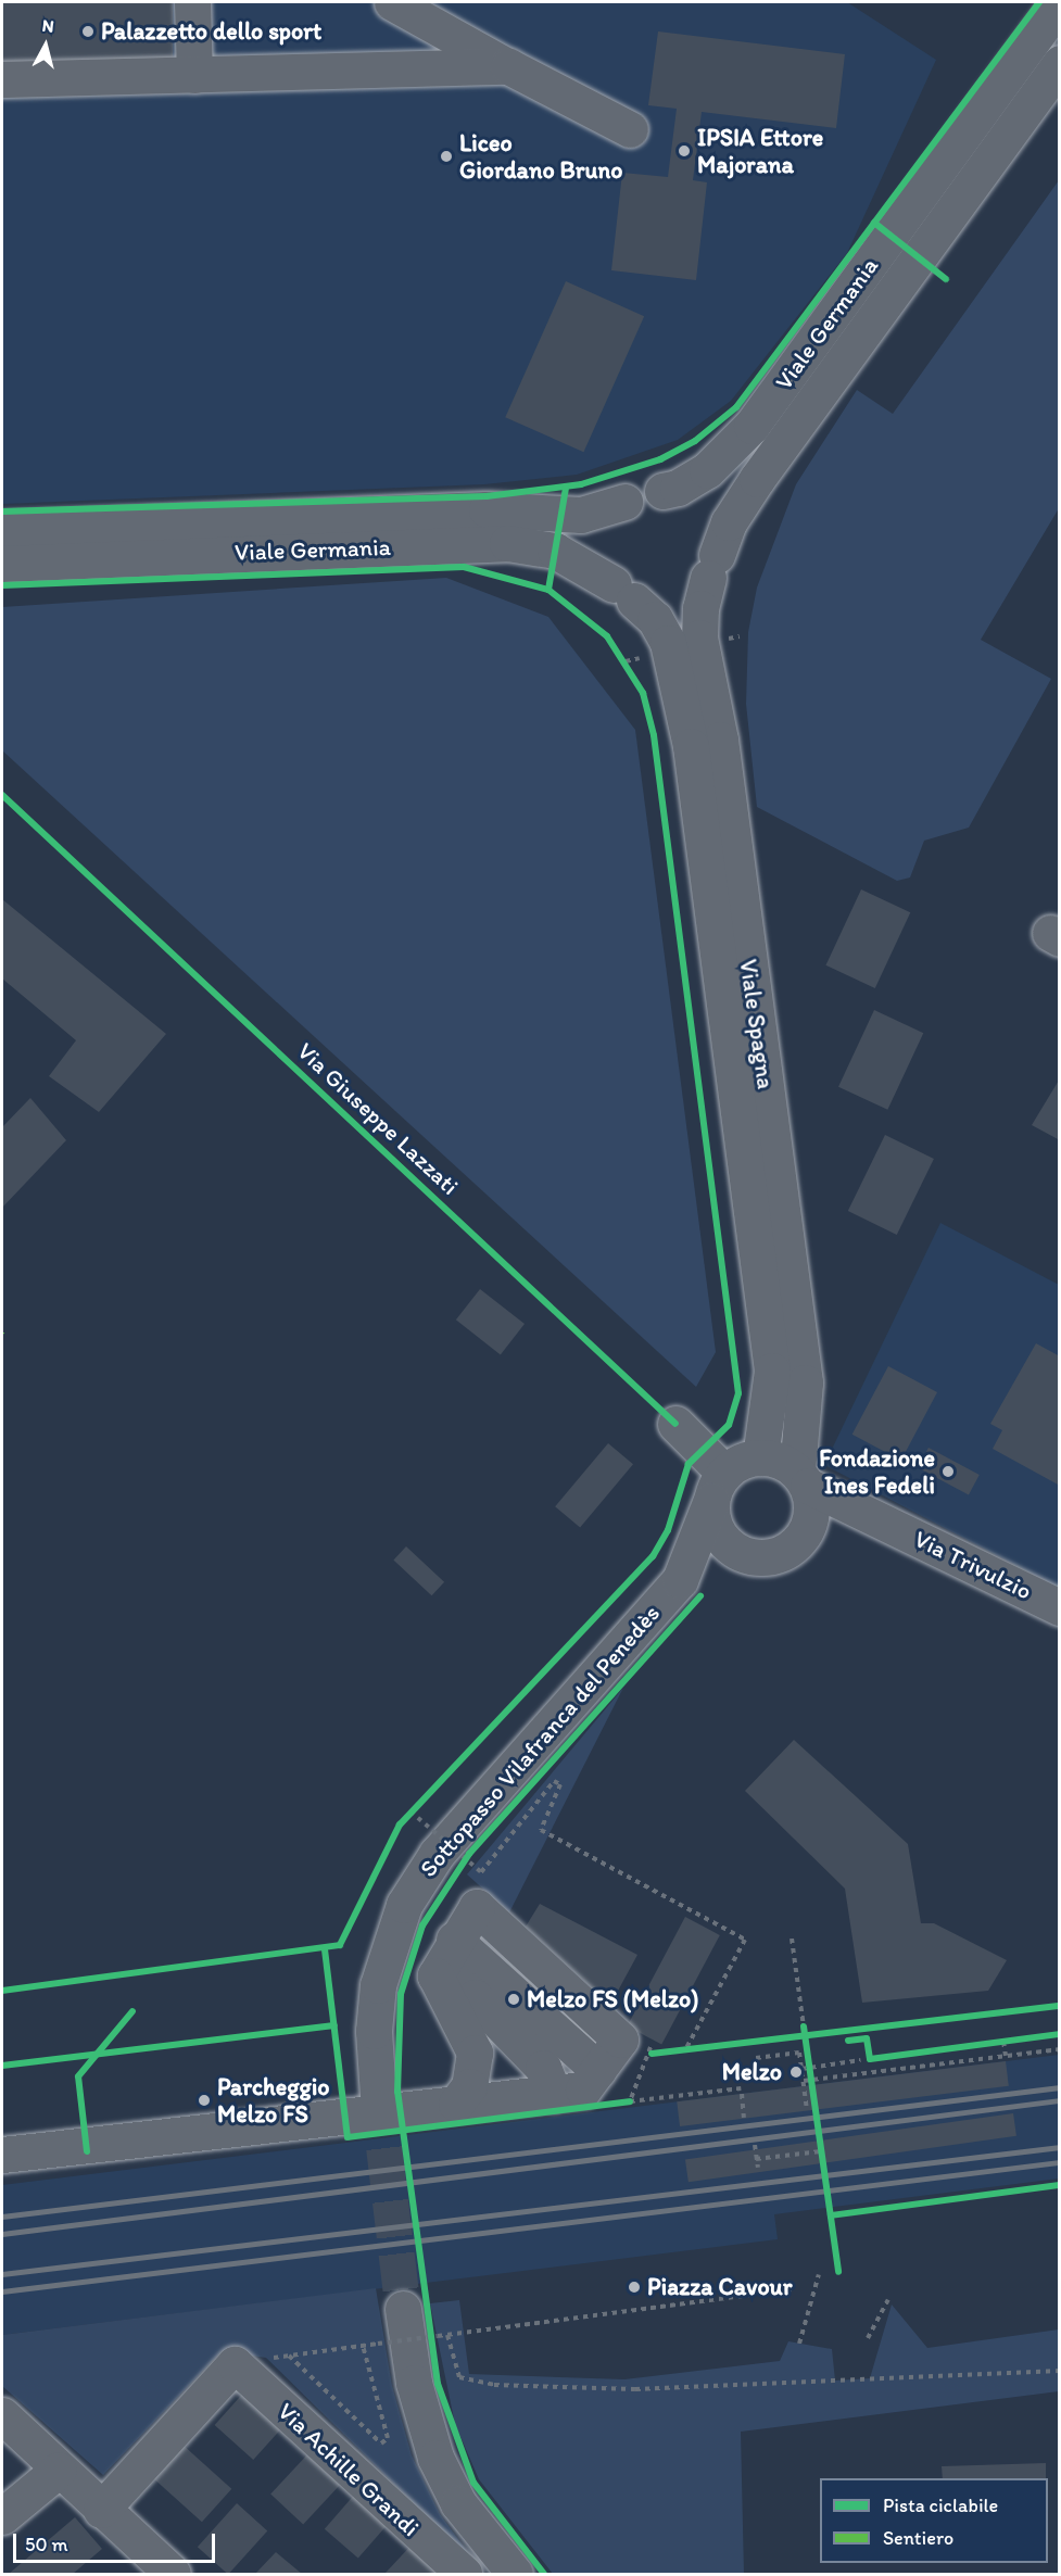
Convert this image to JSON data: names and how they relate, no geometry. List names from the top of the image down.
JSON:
{
  "streets": {
    "street": [
      "Viale Germania",
      "Viale Spagna",
      "Via Trivulzio",
      "Sottopasso Vilafranca del Penedès",
      "Via Achille Grandi"
    ],
    "cycle path": ["Via Giuseppe Lazzati"]
  },
  "crossings": [
    ["Viale Germania", "Viale Spagna"],
    ["Viale Spagna", "Via Trivulzio"],
    ["Viale Spagna", "Sottopasso Vilafranca del Penedès"],
    ["Via Trivulzio", "Sottopasso Vilafranca del Penedès"]
  ],
  "places": [
    "Palazzetto dello sport",
    "IPSIA Ettore Majorana",
    "Liceo Giordano Bruno",
    "Fondazione Ines Fedeli",
    "Melzo FS (Melzo)",
    "Melzo",
    "Parcheggio Melzo FS",
    "Piazza Cavour"
  ],
  "legend": ["Pista ciclabile", "Sentiero"],
  "scale_bar": "50 m",
  "north": "top"
}
